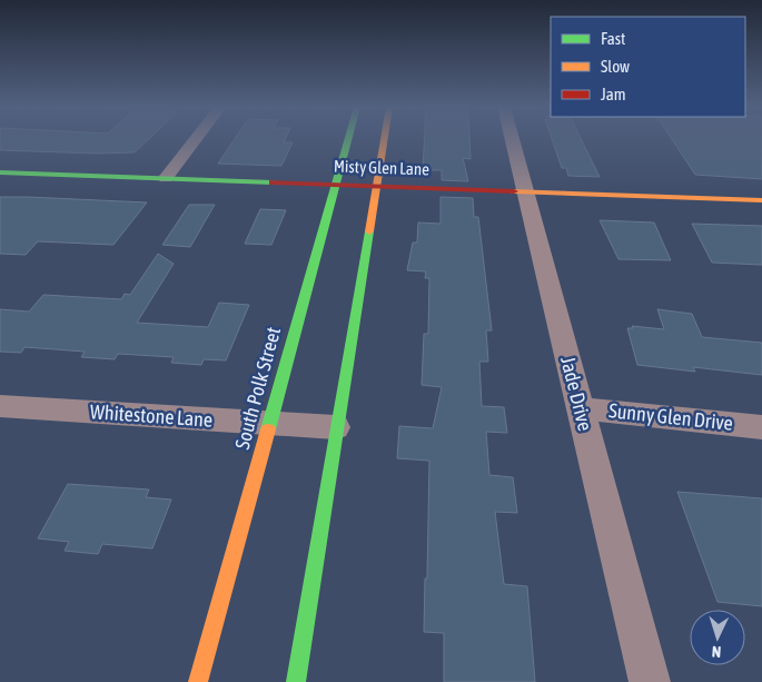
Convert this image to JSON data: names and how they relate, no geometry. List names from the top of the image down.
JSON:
{
  "streets": {
    "main road": ["Misty Glen Lane", "South Polk Street"],
    "street": ["Jade Drive", "Whitestone Lane", "Sunny Glen Drive"]
  },
  "crossings": [
    ["Misty Glen Lane", "South Polk Street"],
    ["Misty Glen Lane", "Jade Drive"],
    ["South Polk Street", "Whitestone Lane"],
    ["Jade Drive", "Sunny Glen Drive"]
  ],
  "legend": ["Fast", "Slow", "Jam"],
  "north": "bottom"
}
